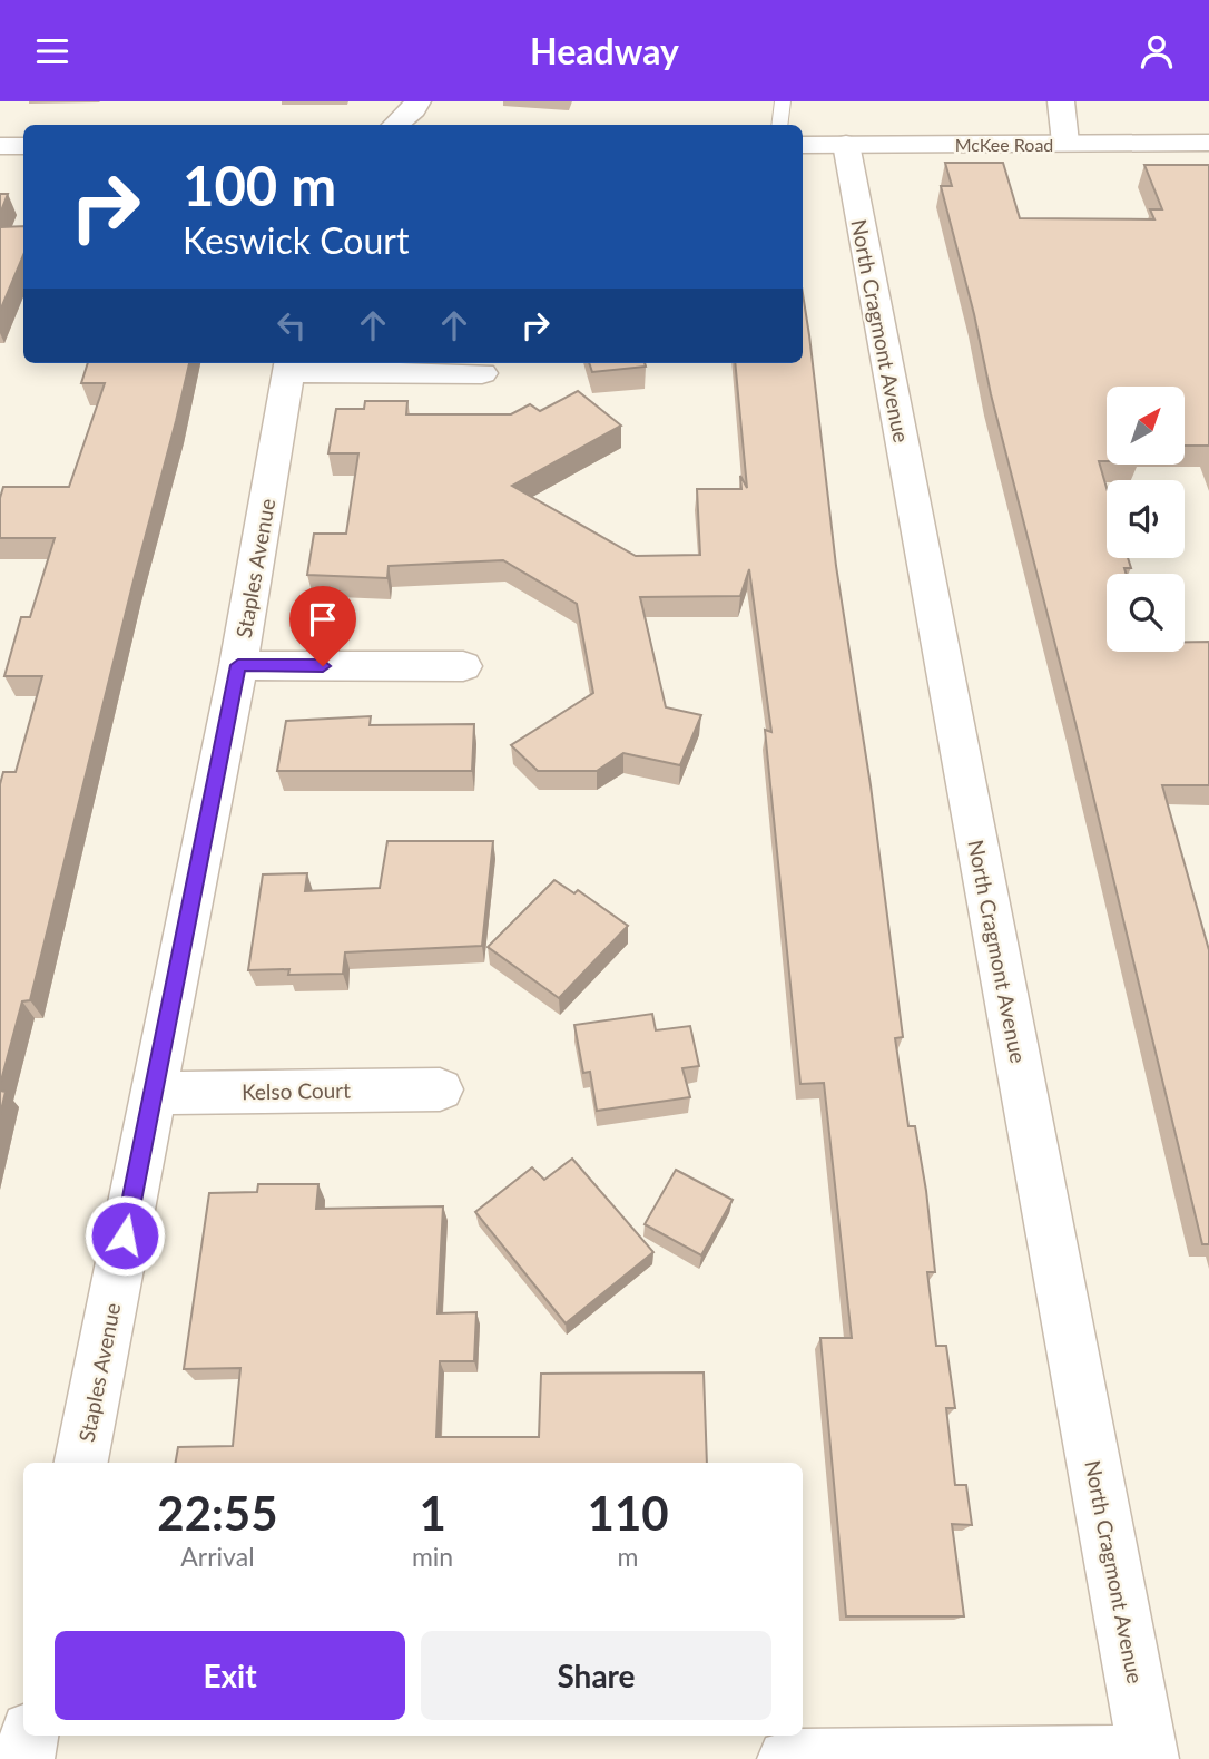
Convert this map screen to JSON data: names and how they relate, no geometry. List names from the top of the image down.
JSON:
{
  "streets": {
    "street": [
      "McKee Road",
      "North Cragmont Avenue",
      "Staples Avenue",
      "Kelso Court"
    ]
  },
  "crossings": [
    ["McKee Road", "North Cragmont Avenue"],
    ["Staples Avenue", "Kelso Court"]
  ],
  "north": "top right",
  "page": {
    "header": "Headway",
    "turn": ["100 m", "Keswick Court"],
    "eta": [
      "22:55",
      "Arrival",
      "1",
      "min",
      "110",
      "m"
    ],
    "buttons": ["Exit", "Share"]
  }
}
